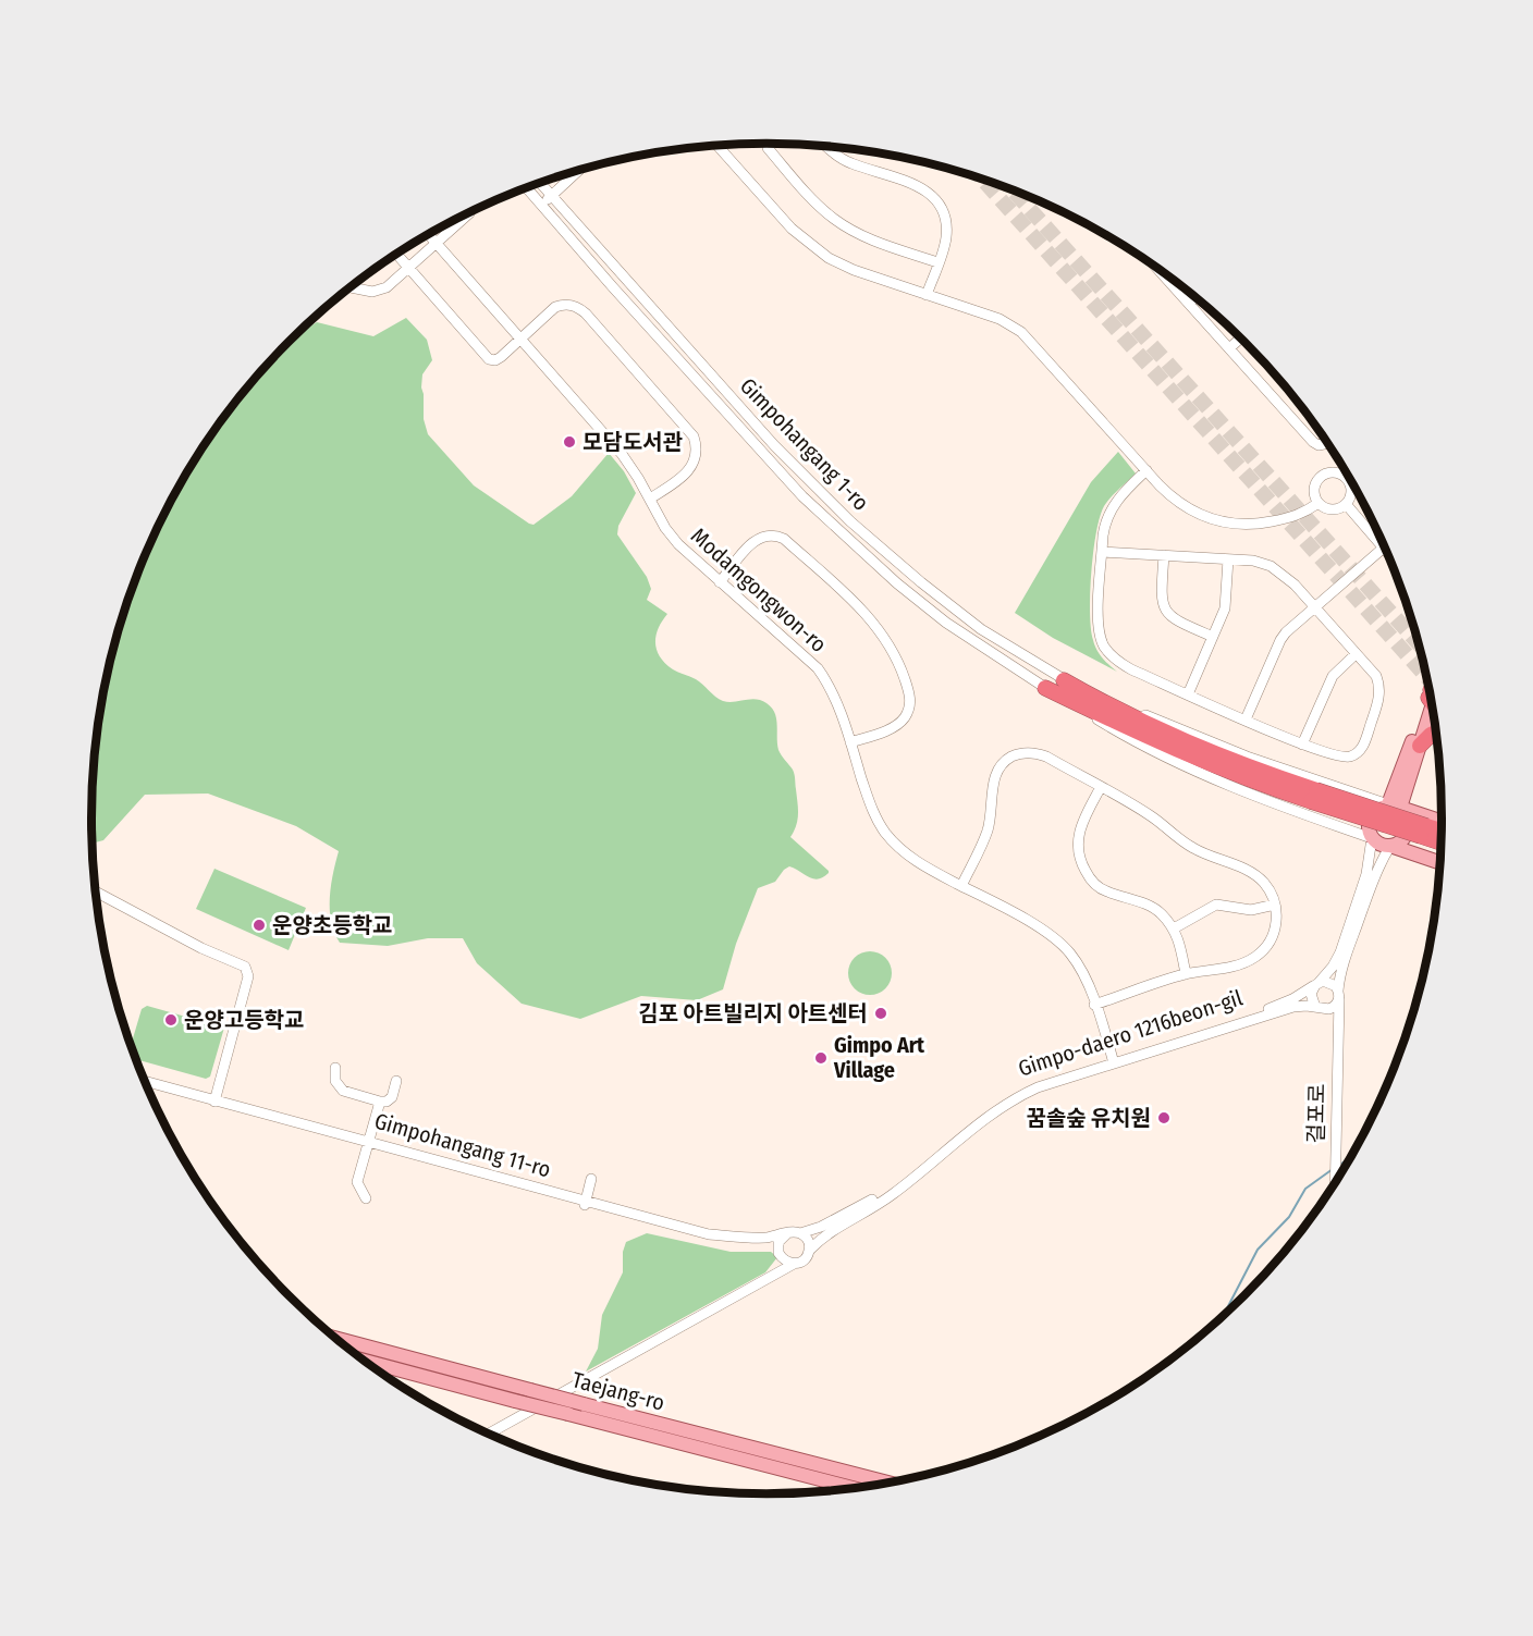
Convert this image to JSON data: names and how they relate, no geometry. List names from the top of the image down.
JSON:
{
  "streets": {
    "main road": ["Taejang-ro"],
    "street": [
      "Gimpohangang 1-ro",
      "Modamgongwon-ro",
      "Gimpo-daero 1216beon-gil",
      "걸포로",
      "Gimpohangang 11-ro"
    ]
  },
  "crossings": [
    ["Modamgongwon-ro", "Gimpo-daero 1216beon-gil"],
    ["Gimpo-daero 1216beon-gil", "걸포로"],
    ["Gimpo-daero 1216beon-gil", "Gimpohangang 11-ro"]
  ],
  "places": [
    "모담도서관",
    "운양초등학교",
    "김포 아트빌리지 아트센터",
    "운양고등학교",
    "Gimpo Art Village",
    "꿈솔숲 유치원"
  ]
}
